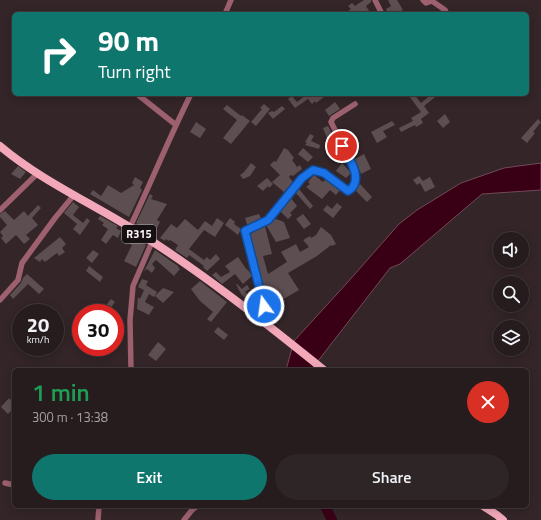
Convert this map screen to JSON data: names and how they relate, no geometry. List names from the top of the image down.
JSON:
{
  "streets": {
    "main road": ["R315"]
  },
  "page": {
    "turn": ["90 m", "Turn right"],
    "speed": "20 km/h",
    "limit": "30",
    "heading": ["1 min", "300 m · 13:38"],
    "buttons": ["Exit", "Share"]
  }
}
